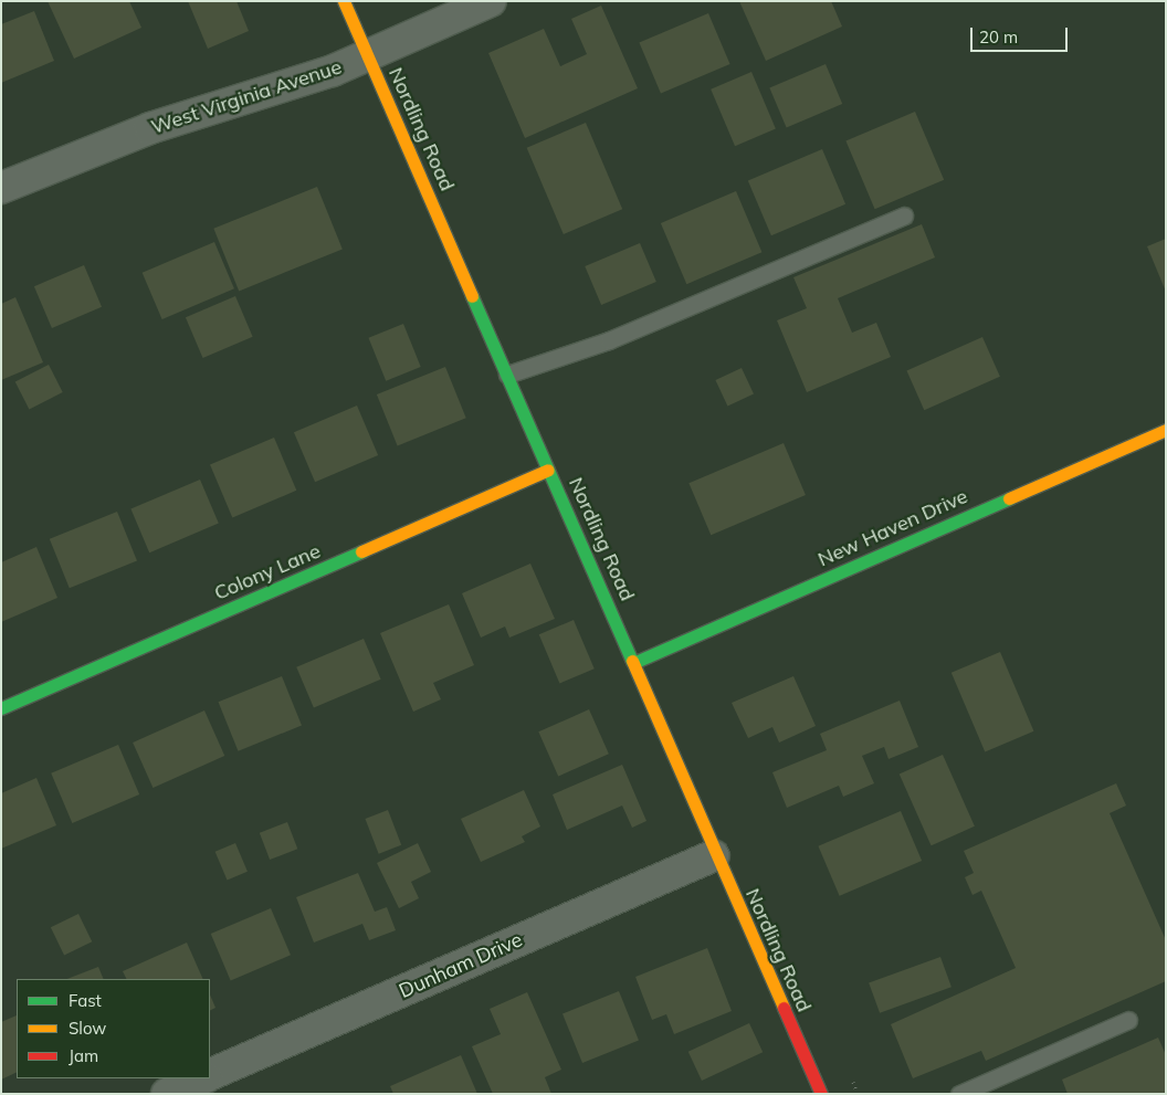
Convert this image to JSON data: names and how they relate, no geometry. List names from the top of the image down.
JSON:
{
  "streets": {
    "street": [
      "West Virginia Avenue",
      "Nordling Road",
      "New Haven Drive",
      "Colony Lane",
      "Dunham Drive"
    ]
  },
  "crossings": [
    ["West Virginia Avenue", "Nordling Road"],
    ["Nordling Road", "New Haven Drive"],
    ["Nordling Road", "Colony Lane"],
    ["Nordling Road", "Dunham Drive"]
  ],
  "legend": ["Fast", "Slow", "Jam"],
  "scale_bar": "20 m"
}
